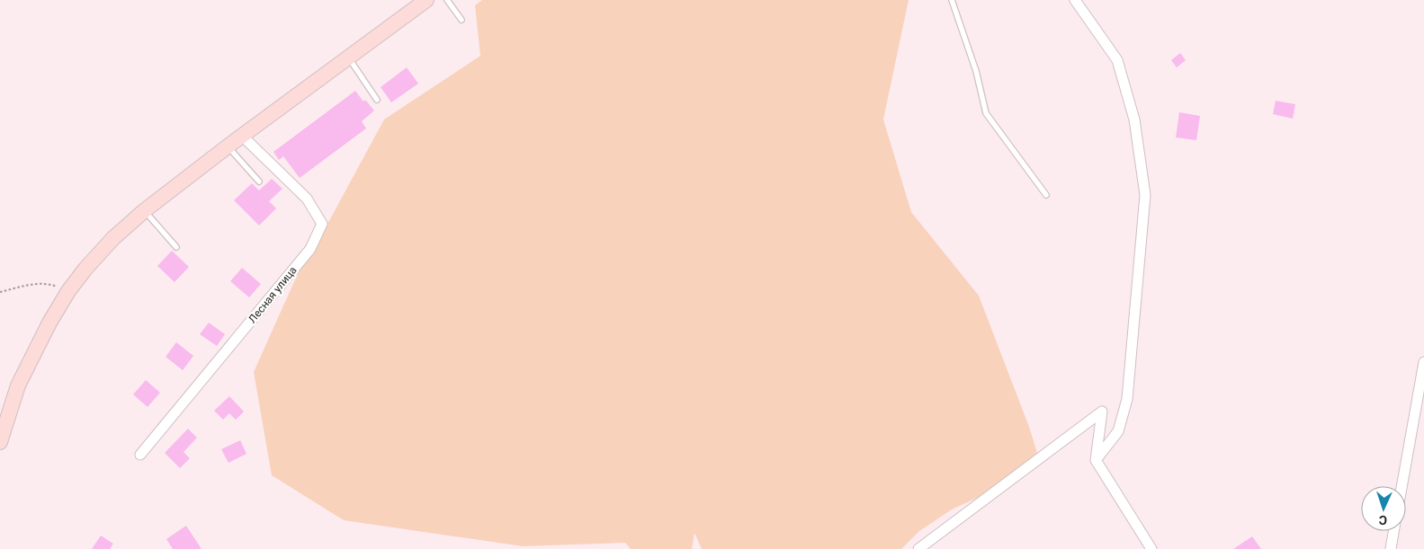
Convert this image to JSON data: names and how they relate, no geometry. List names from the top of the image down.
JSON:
{
  "streets": {
    "street": ["Лесная улица"]
  },
  "north": "bottom"
}
